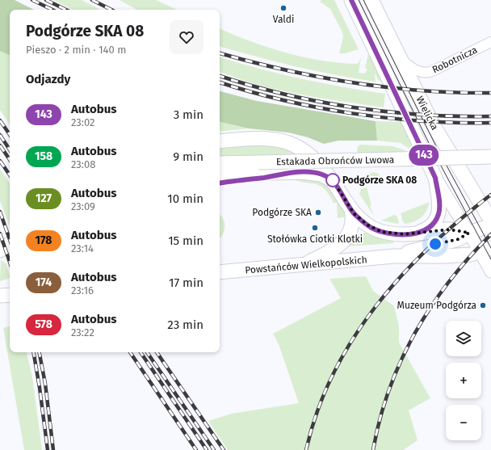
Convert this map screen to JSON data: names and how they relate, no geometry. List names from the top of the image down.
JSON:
{
  "streets": {
    "main road": ["Wielicka", "Estakada Obrońców Lwowa", "Powstańców Wielkopolskich"],
    "street": ["Robotnicza"]
  },
  "crossings": [
    ["Robotnicza", "Wielicka"],
    ["Wielicka", "Powstańców Wielkopolskich"]
  ],
  "places": [
    "Valdi",
    "Podgórze SKA 08",
    "Podgórze SKA",
    "Stołówka Ciotki Klotki",
    "Muzeum Podgórza"
  ],
  "lines": ["bus line 143"],
  "page": {
    "on_map": "143",
    "heading": [
      ["Podgórze SKA 08", "Pieszo · 2 min · 140 m"],
      "Odjazdy"
    ],
    "list": [
      {
        "mark": "143",
        "name": "Autobus",
        "note": "23:02",
        "value": "3 min"
      },
      {
        "mark": "158",
        "name": "Autobus",
        "note": "23:08",
        "value": "9 min"
      },
      {
        "mark": "127",
        "name": "Autobus",
        "note": "23:09",
        "value": "10 min"
      },
      {
        "mark": "178",
        "name": "Autobus",
        "note": "23:14",
        "value": "15 min"
      },
      {
        "mark": "174",
        "name": "Autobus",
        "note": "23:16",
        "value": "17 min"
      },
      {
        "mark": "578",
        "name": "Autobus",
        "note": "23:22",
        "value": "23 min"
      }
    ],
    "map_buttons": ["+", "−"]
  }
}
